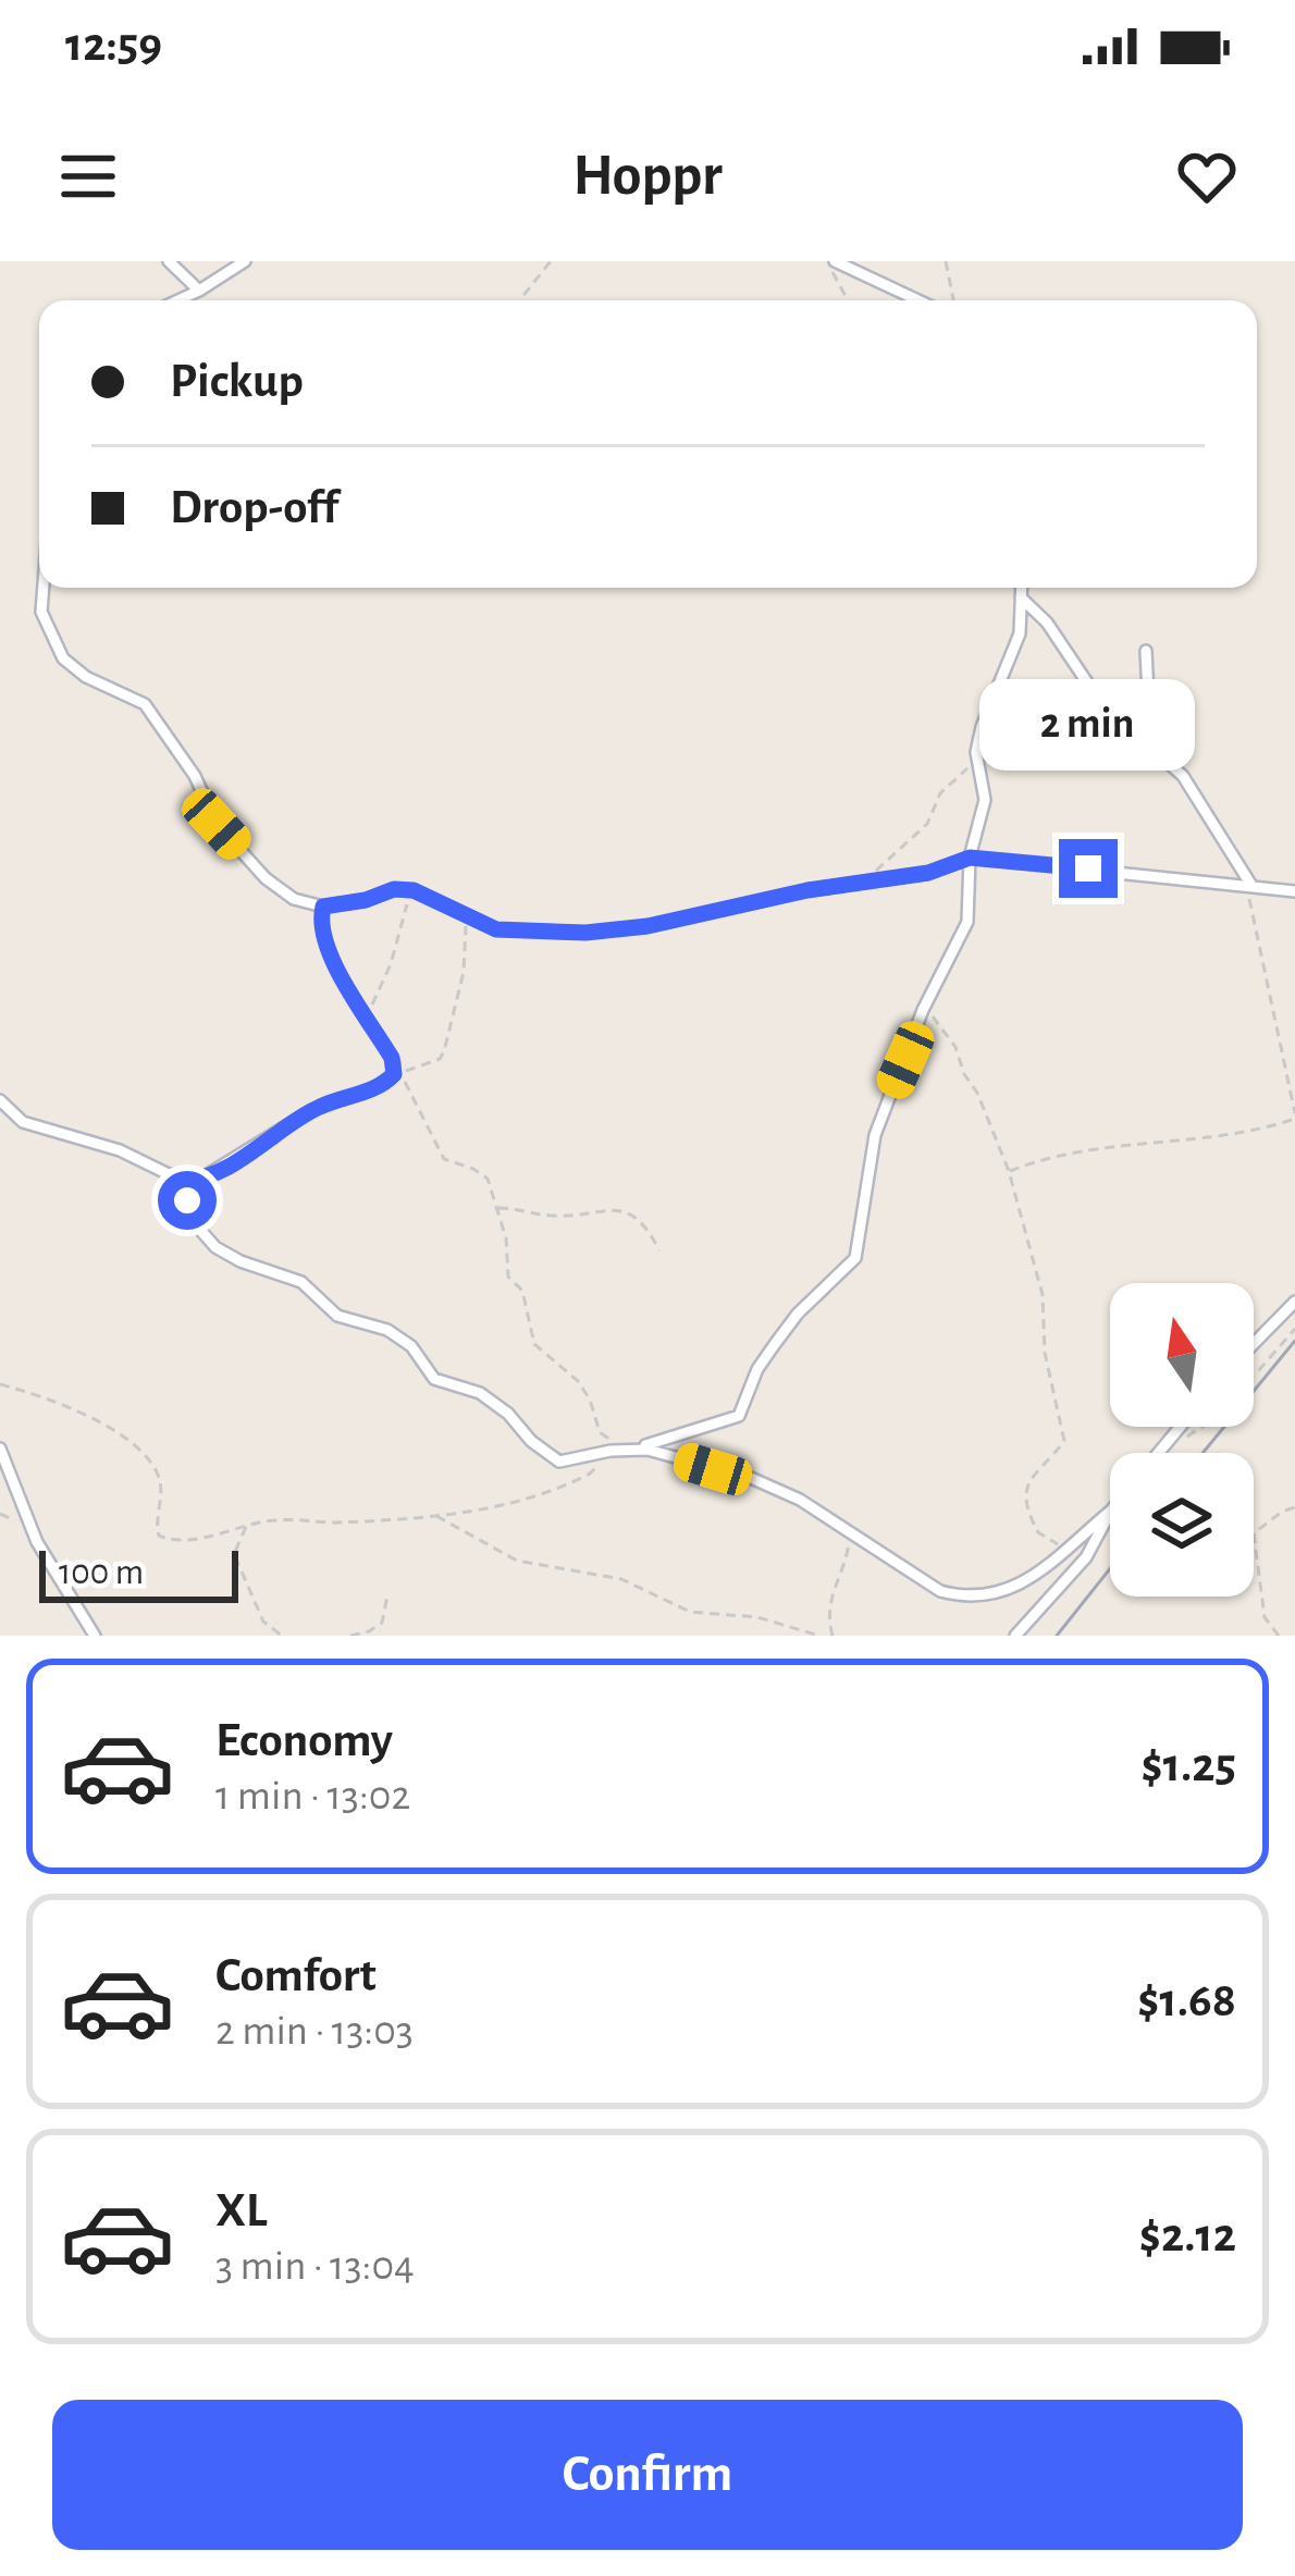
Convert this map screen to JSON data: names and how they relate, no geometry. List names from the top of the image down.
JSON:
{
  "scale_bar": "100 m",
  "north": "top",
  "page": {
    "status": "12:59",
    "header": "Hoppr",
    "banner": ["Pickup", "Drop-off"],
    "bubble": "2 min",
    "scale": "100 m",
    "list": [
      {
        "name": "Economy",
        "note": "1 min · 13:02",
        "value": "$1.25"
      },
      {
        "name": "Comfort",
        "note": "2 min · 13:03",
        "value": "$1.68"
      },
      {
        "name": "XL",
        "note": "3 min · 13:04",
        "value": "$2.12"
      }
    ],
    "buttons": "Confirm"
  }
}
